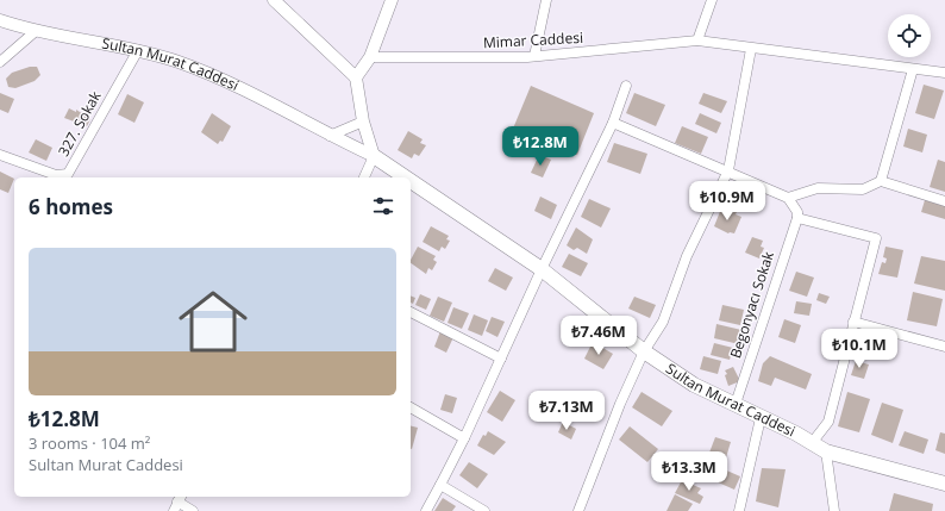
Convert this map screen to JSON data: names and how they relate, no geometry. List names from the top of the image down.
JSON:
{
  "streets": {
    "main road": ["Sultan Murat Caddesi"],
    "street": ["Mimar Caddesi", "327. Sokak", "Begonyacı Sokak"]
  },
  "crossings": [
    ["Sultan Murat Caddesi", "327. Sokak"],
    ["Sultan Murat Caddesi", "Begonyacı Sokak"]
  ],
  "page": {
    "price": [
      "₺12.8M",
      "₺10.9M",
      "₺7.46M",
      "₺10.1M",
      "₺7.13M",
      "₺13.3M"
    ],
    "heading": "6 homes",
    "list": [
      {
        "name": "₺12.8M",
        "note": "3 rooms · 104 m² · Sultan Murat Caddesi"
      }
    ]
  }
}
